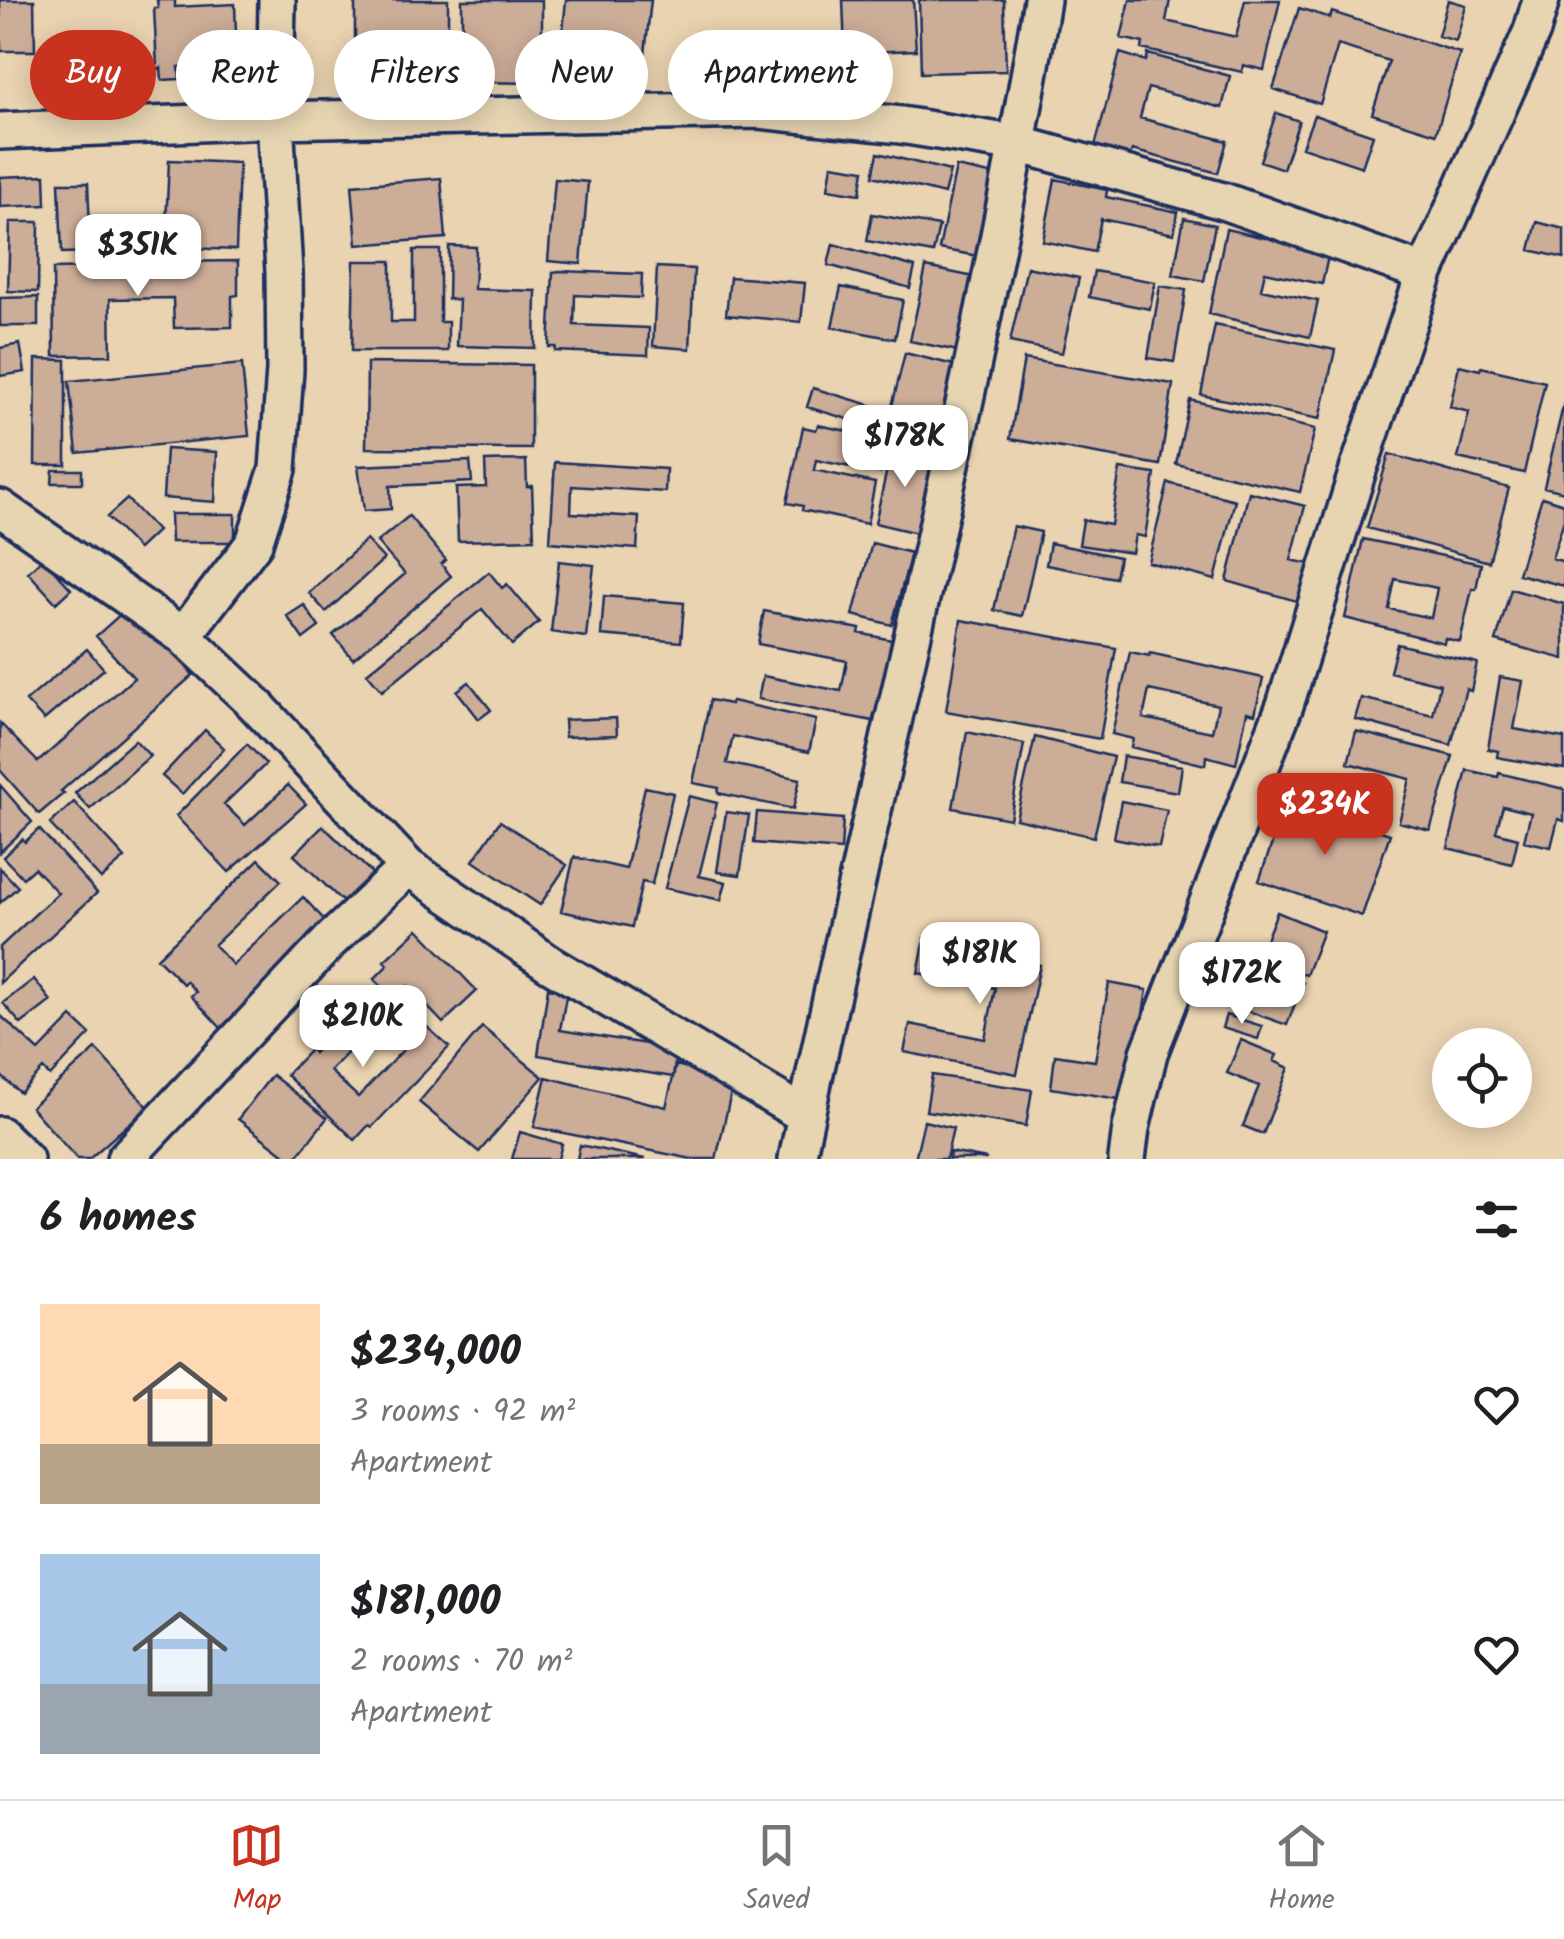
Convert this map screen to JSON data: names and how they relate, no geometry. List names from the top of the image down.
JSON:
{
  "page": {
    "chip": [
      "Buy",
      "Rent",
      "Filters",
      "New",
      "Apartment"
    ],
    "price": [
      "$351K",
      "$178K",
      "$234K",
      "$181K",
      "$172K",
      "$210K"
    ],
    "heading": "6 homes",
    "list": [
      {
        "name": "$234,000",
        "note": "3 rooms · 92 m² · Apartment"
      },
      {
        "name": "$181,000",
        "note": "2 rooms · 70 m² · Apartment"
      }
    ],
    "tabs": ["Map", "Saved", "Home"]
  }
}
